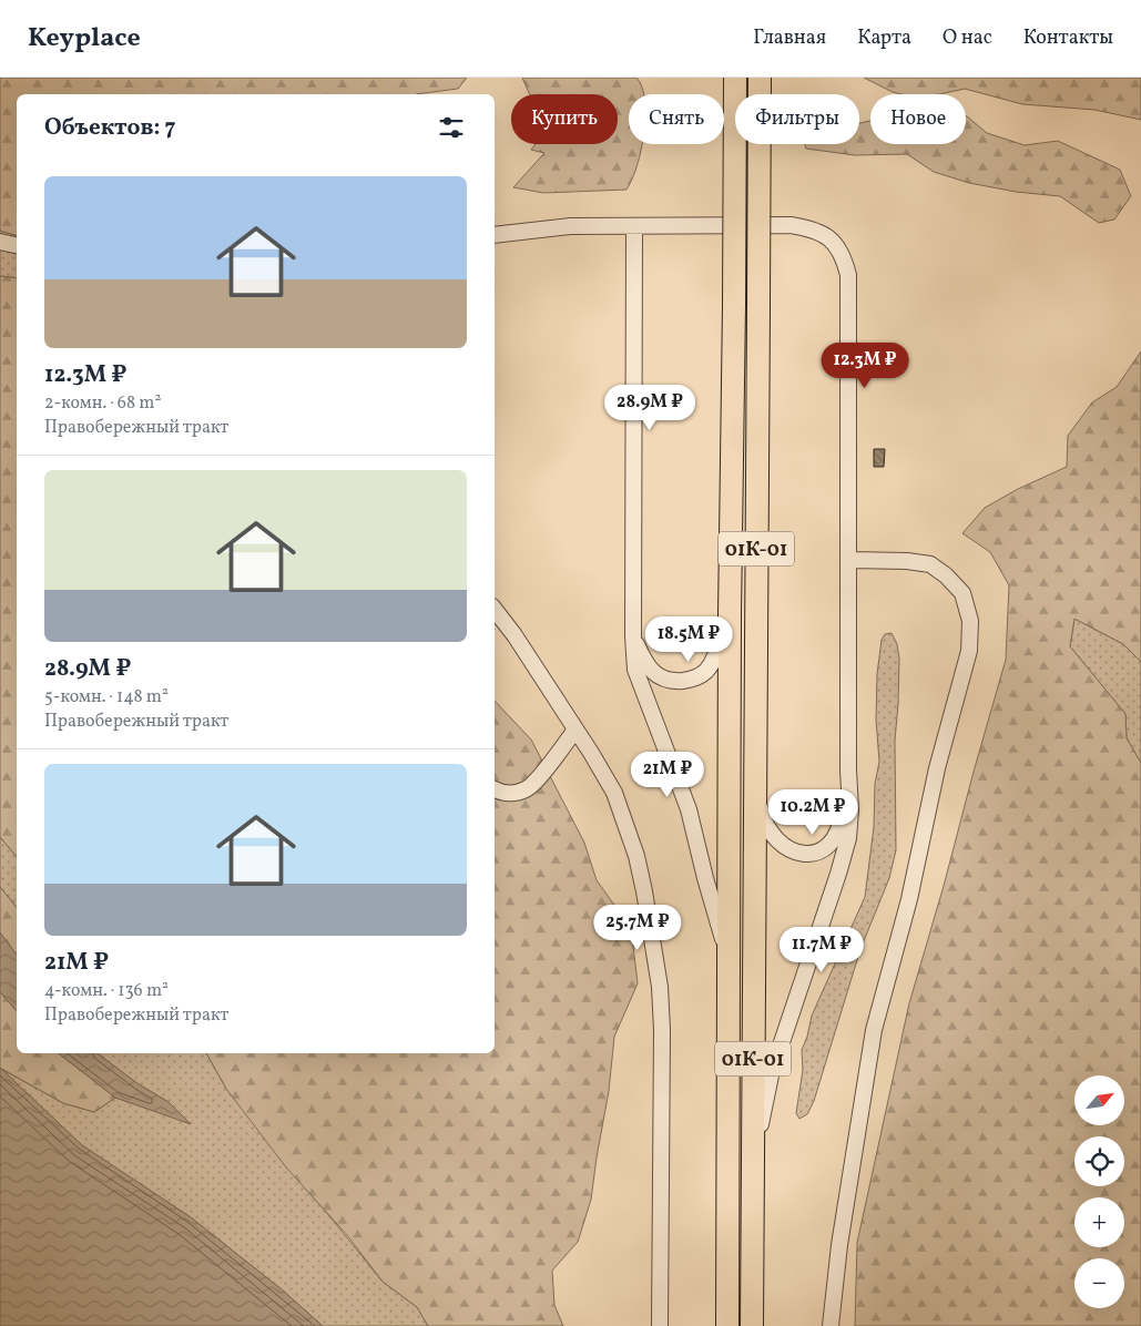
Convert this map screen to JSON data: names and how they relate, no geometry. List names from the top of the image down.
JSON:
{
  "streets": {
    "highway": ["01К-01"]
  },
  "north": "top right",
  "page": {
    "header": "Keyplace",
    "nav": [
      "Главная",
      "Карта",
      "О нас",
      "Контакты"
    ],
    "chip": [
      "Купить",
      "Снять",
      "Фильтры",
      "Новое"
    ],
    "heading": "Объектов: 7",
    "list": [
      {
        "name": "12.3M ₽",
        "note": "2-комн. · 68 m² · Правобережный тракт"
      },
      {
        "name": "28.9M ₽",
        "note": "5-комн. · 148 m² · Правобережный тракт"
      },
      {
        "name": "21M ₽",
        "note": "4-комн. · 136 m² · Правобережный тракт"
      }
    ],
    "price": [
      "12.3M ₽",
      "28.9M ₽",
      "18.5M ₽",
      "21M ₽",
      "10.2M ₽",
      "25.7M ₽",
      "11.7M ₽"
    ],
    "map_buttons": ["+", "−"]
  }
}
